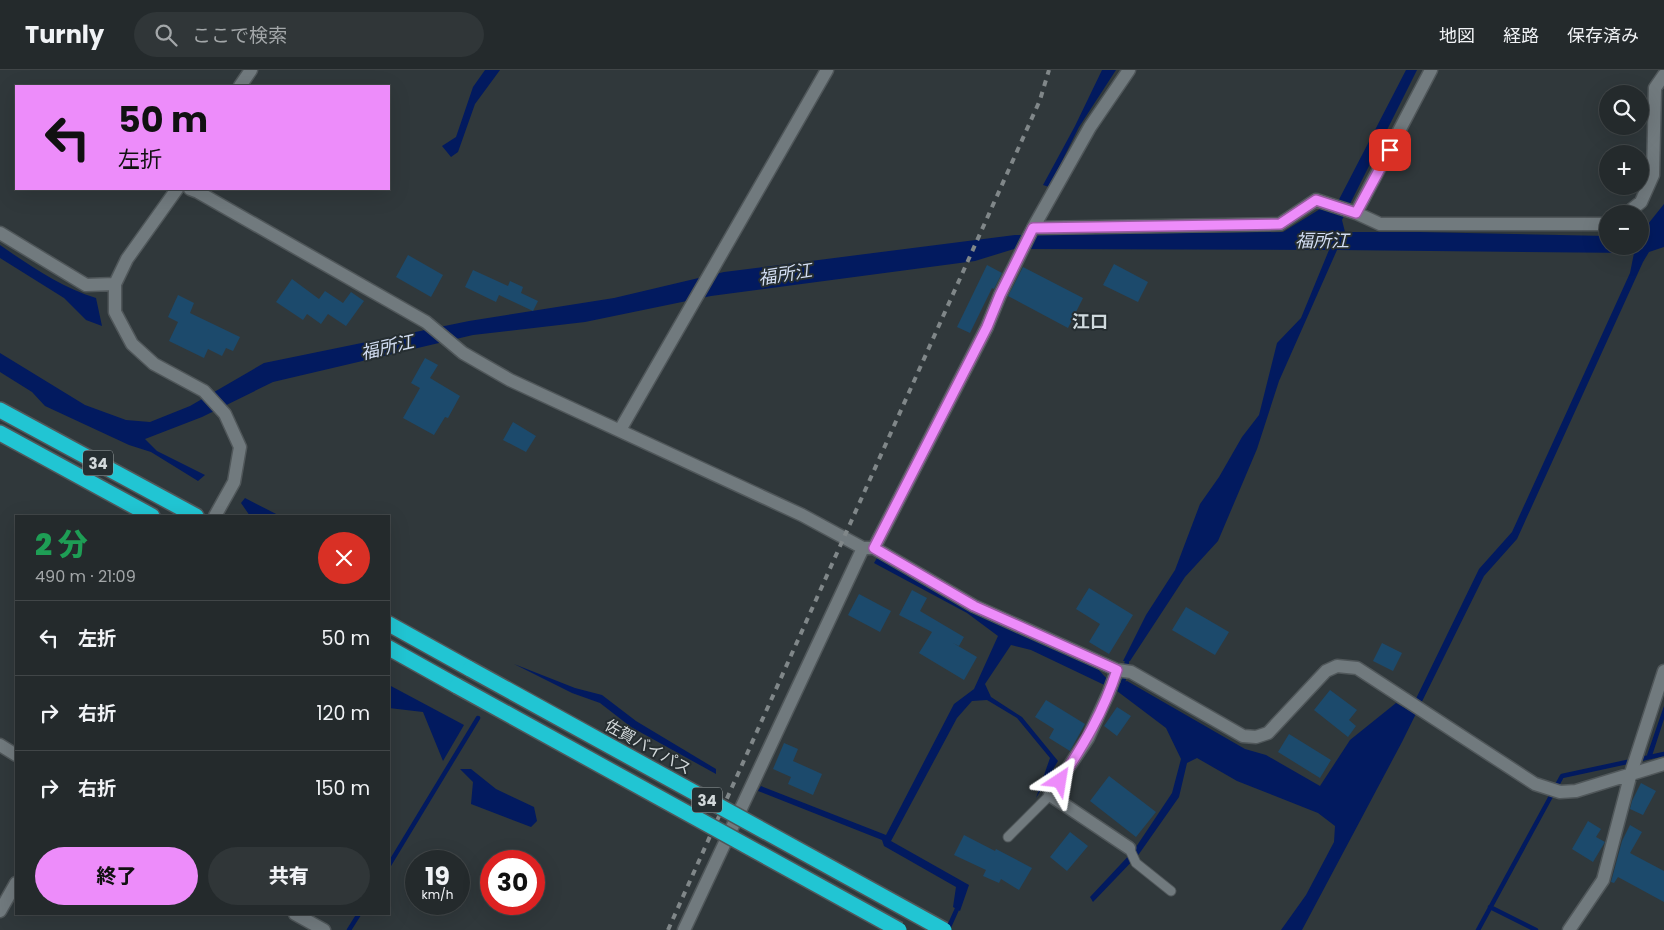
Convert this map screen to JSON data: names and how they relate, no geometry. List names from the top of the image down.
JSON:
{
  "streets": {
    "highway": ["34", "佐賀バイパス"]
  },
  "districts": ["江口"],
  "water": ["福所江"],
  "page": {
    "header": "Turnly",
    "search": "ここで検索",
    "nav": ["地図", "経路", "保存済み"],
    "map_buttons": ["+", "−"],
    "turn": ["50 m", "左折"],
    "heading": ["2 分", "490 m · 21:09"],
    "list": [
      {
        "name": "左折",
        "value": "50 m"
      },
      {
        "name": "右折",
        "value": "120 m"
      },
      {
        "name": "右折",
        "value": "150 m"
      }
    ],
    "buttons": ["終了", "共有"],
    "speed": "19 km/h",
    "limit": "30"
  }
}
